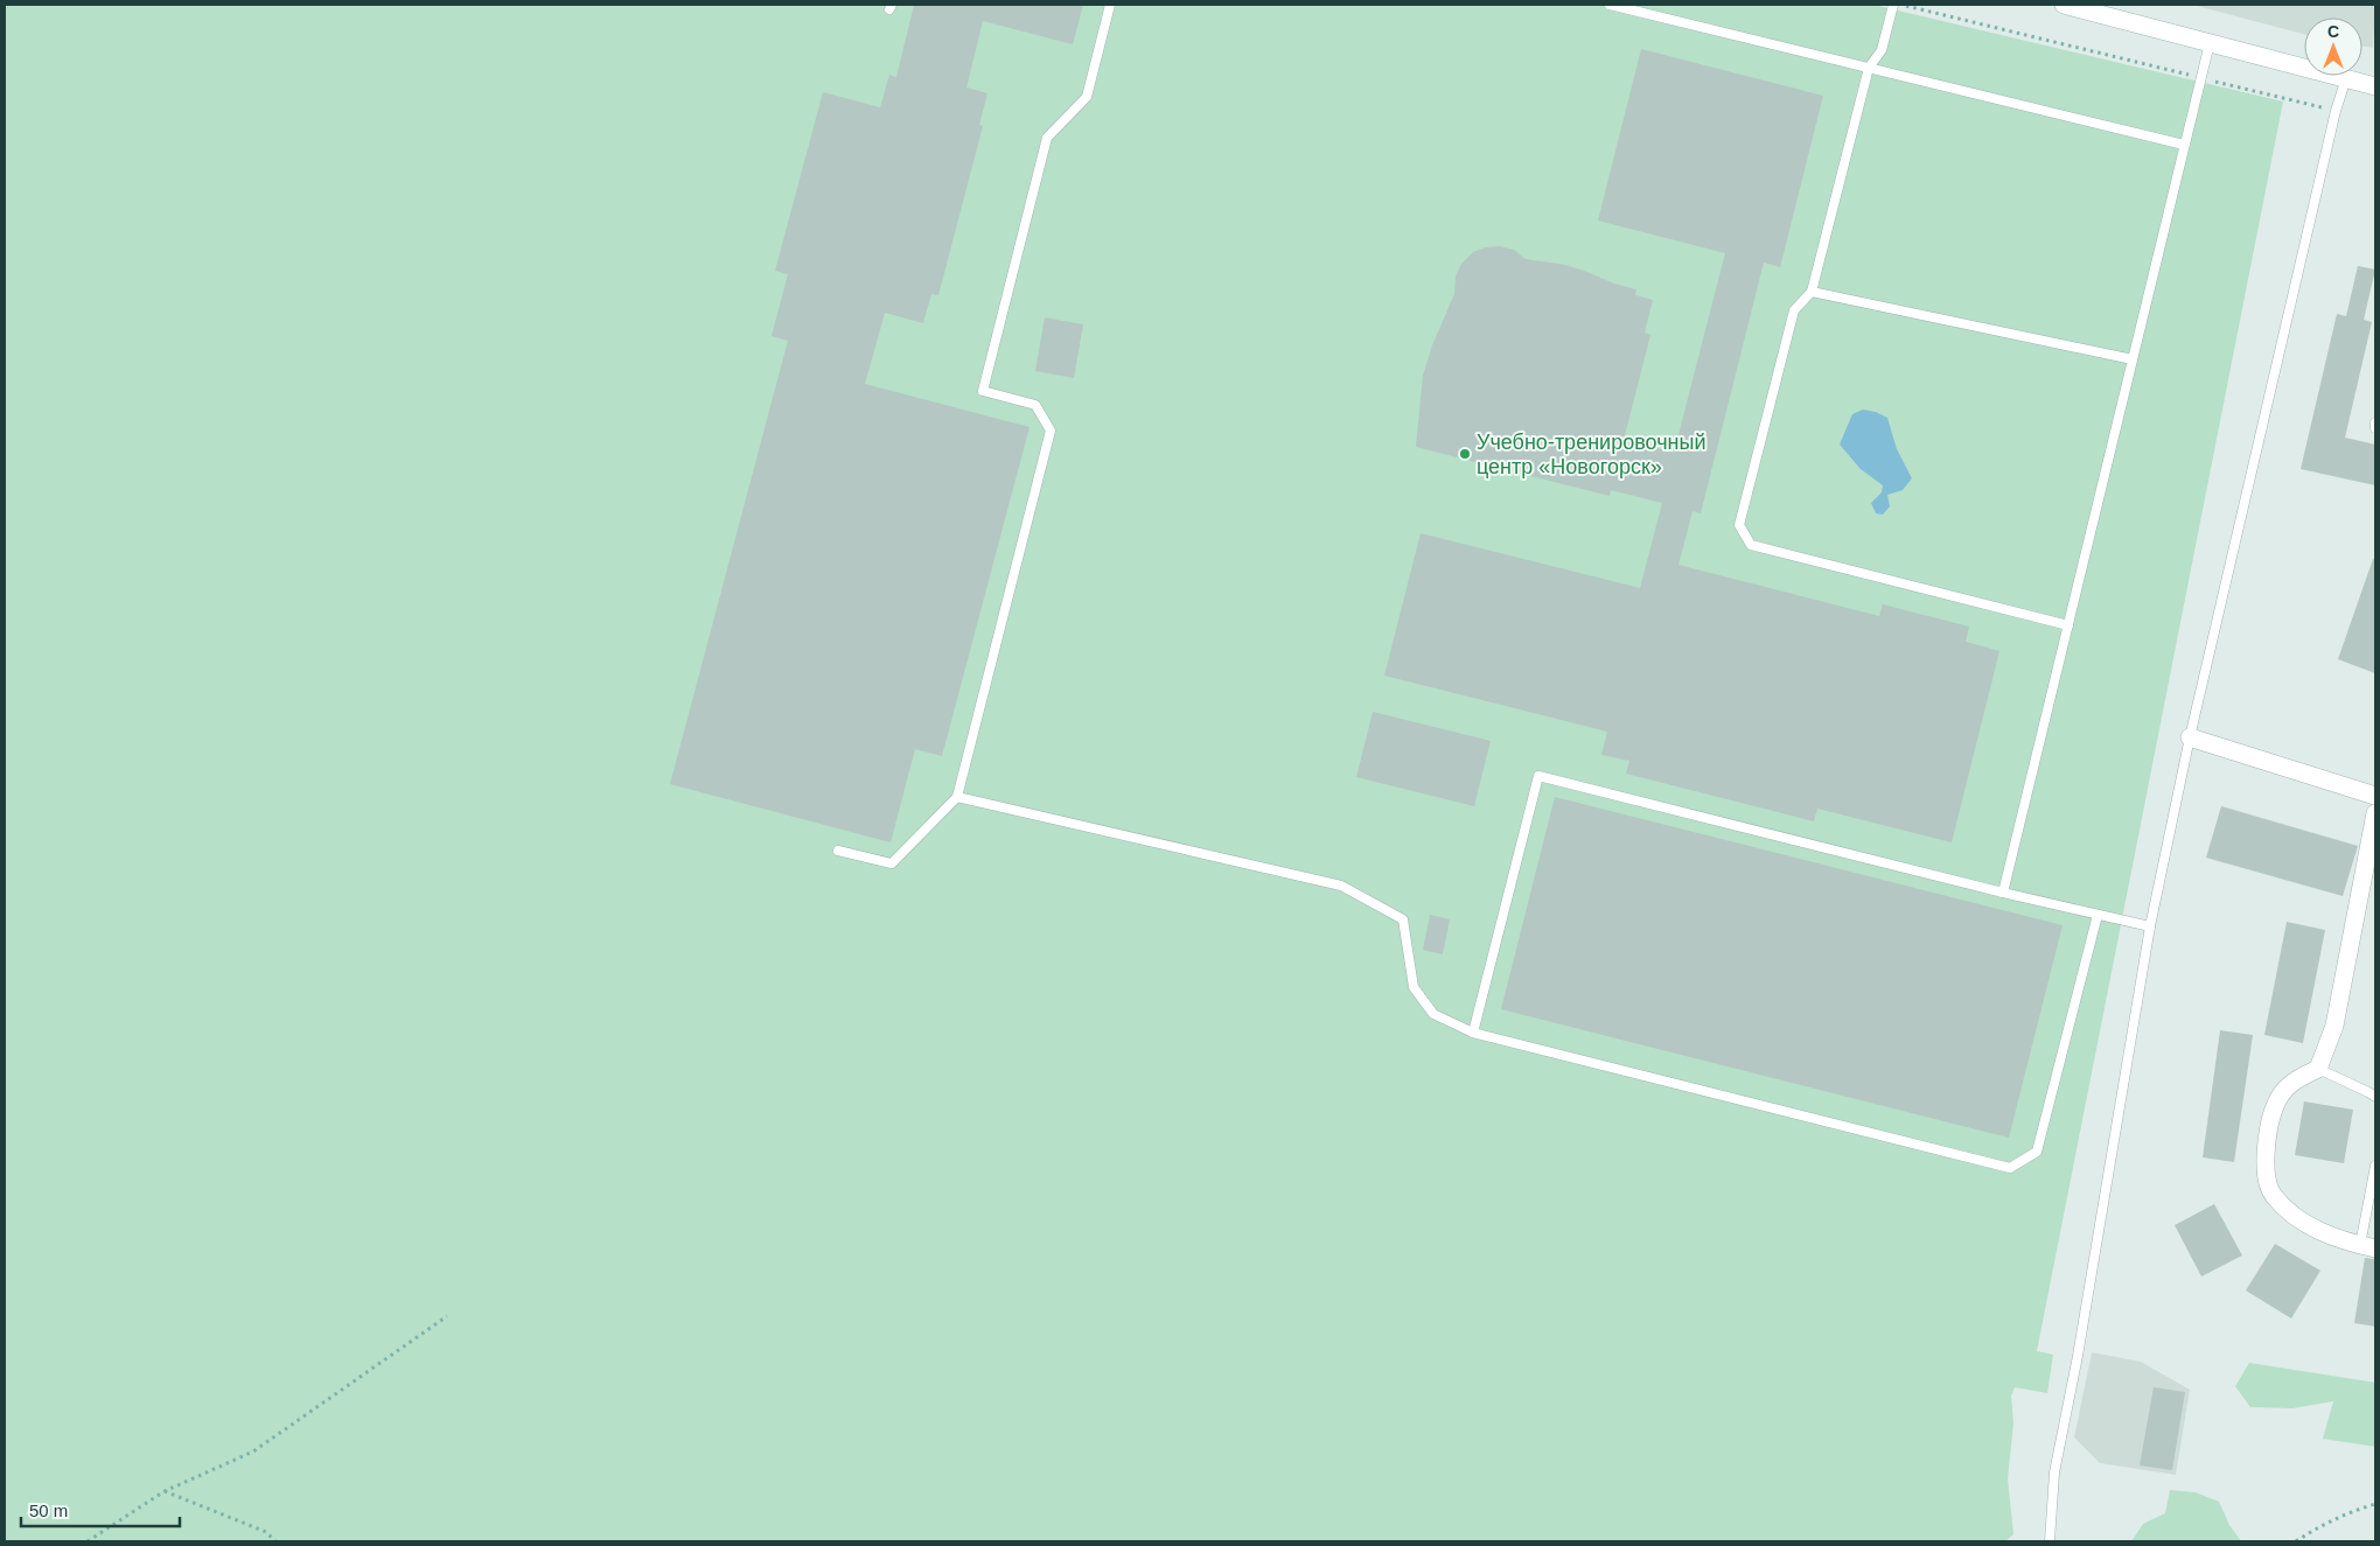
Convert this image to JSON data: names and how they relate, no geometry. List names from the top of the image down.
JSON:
{
  "places": ["Учебно-тренировочный центр «Новогорск»"],
  "scale_bar": "50 m",
  "north": "top"
}
